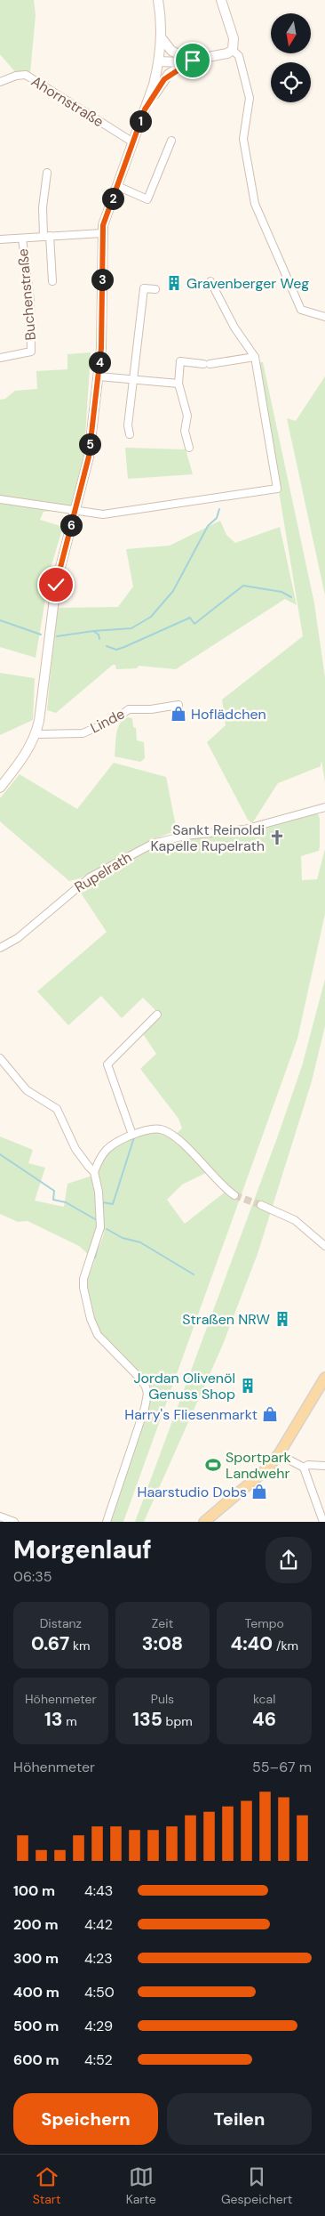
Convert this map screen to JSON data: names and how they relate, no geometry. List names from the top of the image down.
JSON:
{
  "streets": {
    "street": [
      "Ahornstraße",
      "Buchenstraße",
      "Linde",
      "Rupelrath"
    ]
  },
  "places": {
    "building": ["Gravenberger Weg", "Straßen NRW", "Jordan Olivenöl Genuss Shop"],
    "shop": ["Hoflädchen", "Harry's Fliesenmarkt", "Haarstudio Dobs"],
    "church": ["Sankt Reinoldi Kapelle Rupelrath"],
    "sports": ["Sportpark Landwehr"]
  },
  "north": "bottom",
  "page": {
    "pins": [
      "1",
      "2",
      "3",
      "4",
      "5",
      "6"
    ],
    "heading": ["Morgenlauf", "06:35"],
    "stats": [
      ["Distanz", "0.67 km"],
      ["Zeit", "3:08"],
      ["Tempo", "4:40 /km"],
      ["Höhenmeter", "13 m"],
      ["Puls", "135 bpm"],
      ["kcal", "46"]
    ],
    "chart": ["Höhenmeter", "55–67 m"],
    "list": [
      {
        "name": "100 m",
        "note": "4:43"
      },
      {
        "name": "200 m",
        "note": "4:42"
      },
      {
        "name": "300 m",
        "note": "4:23"
      },
      {
        "name": "400 m",
        "note": "4:50"
      },
      {
        "name": "500 m",
        "note": "4:29"
      },
      {
        "name": "600 m",
        "note": "4:52"
      }
    ],
    "buttons": ["Speichern", "Teilen"],
    "tabs": ["Start", "Karte", "Gespeichert"]
  }
}
